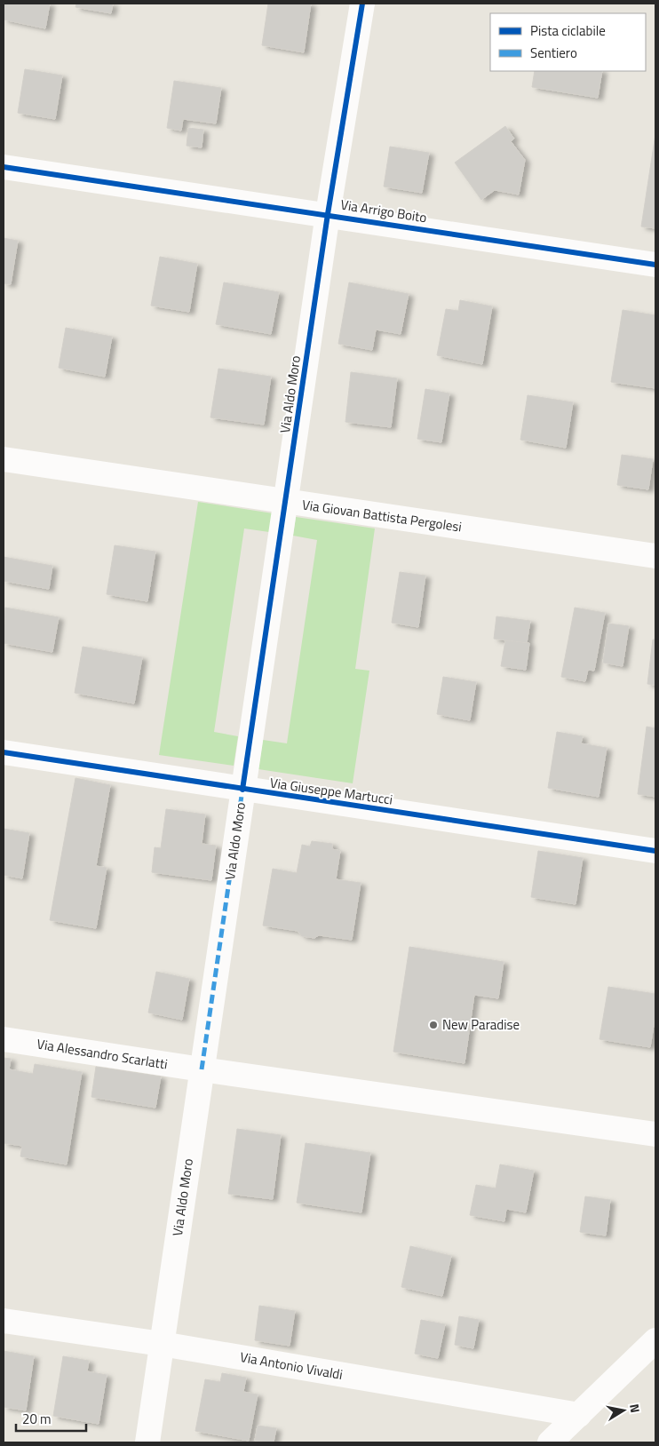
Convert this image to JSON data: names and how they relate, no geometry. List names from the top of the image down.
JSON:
{
  "streets": {
    "street": [
      "Via Arrigo Boito",
      "Via Aldo Moro",
      "Via Giovan Battista Pergolesi",
      "Via Giuseppe Martucci",
      "Via Alessandro Scarlatti",
      "Via Antonio Vivaldi"
    ]
  },
  "crossings": [
    ["Via Arrigo Boito", "Via Aldo Moro"],
    ["Via Aldo Moro", "Via Giovan Battista Pergolesi"],
    ["Via Aldo Moro", "Via Giuseppe Martucci"],
    ["Via Aldo Moro", "Via Alessandro Scarlatti"],
    ["Via Aldo Moro", "Via Antonio Vivaldi"]
  ],
  "places": ["New Paradise"],
  "legend": ["Pista ciclabile", "Sentiero"],
  "scale_bar": "20 m",
  "north": "right"
}
